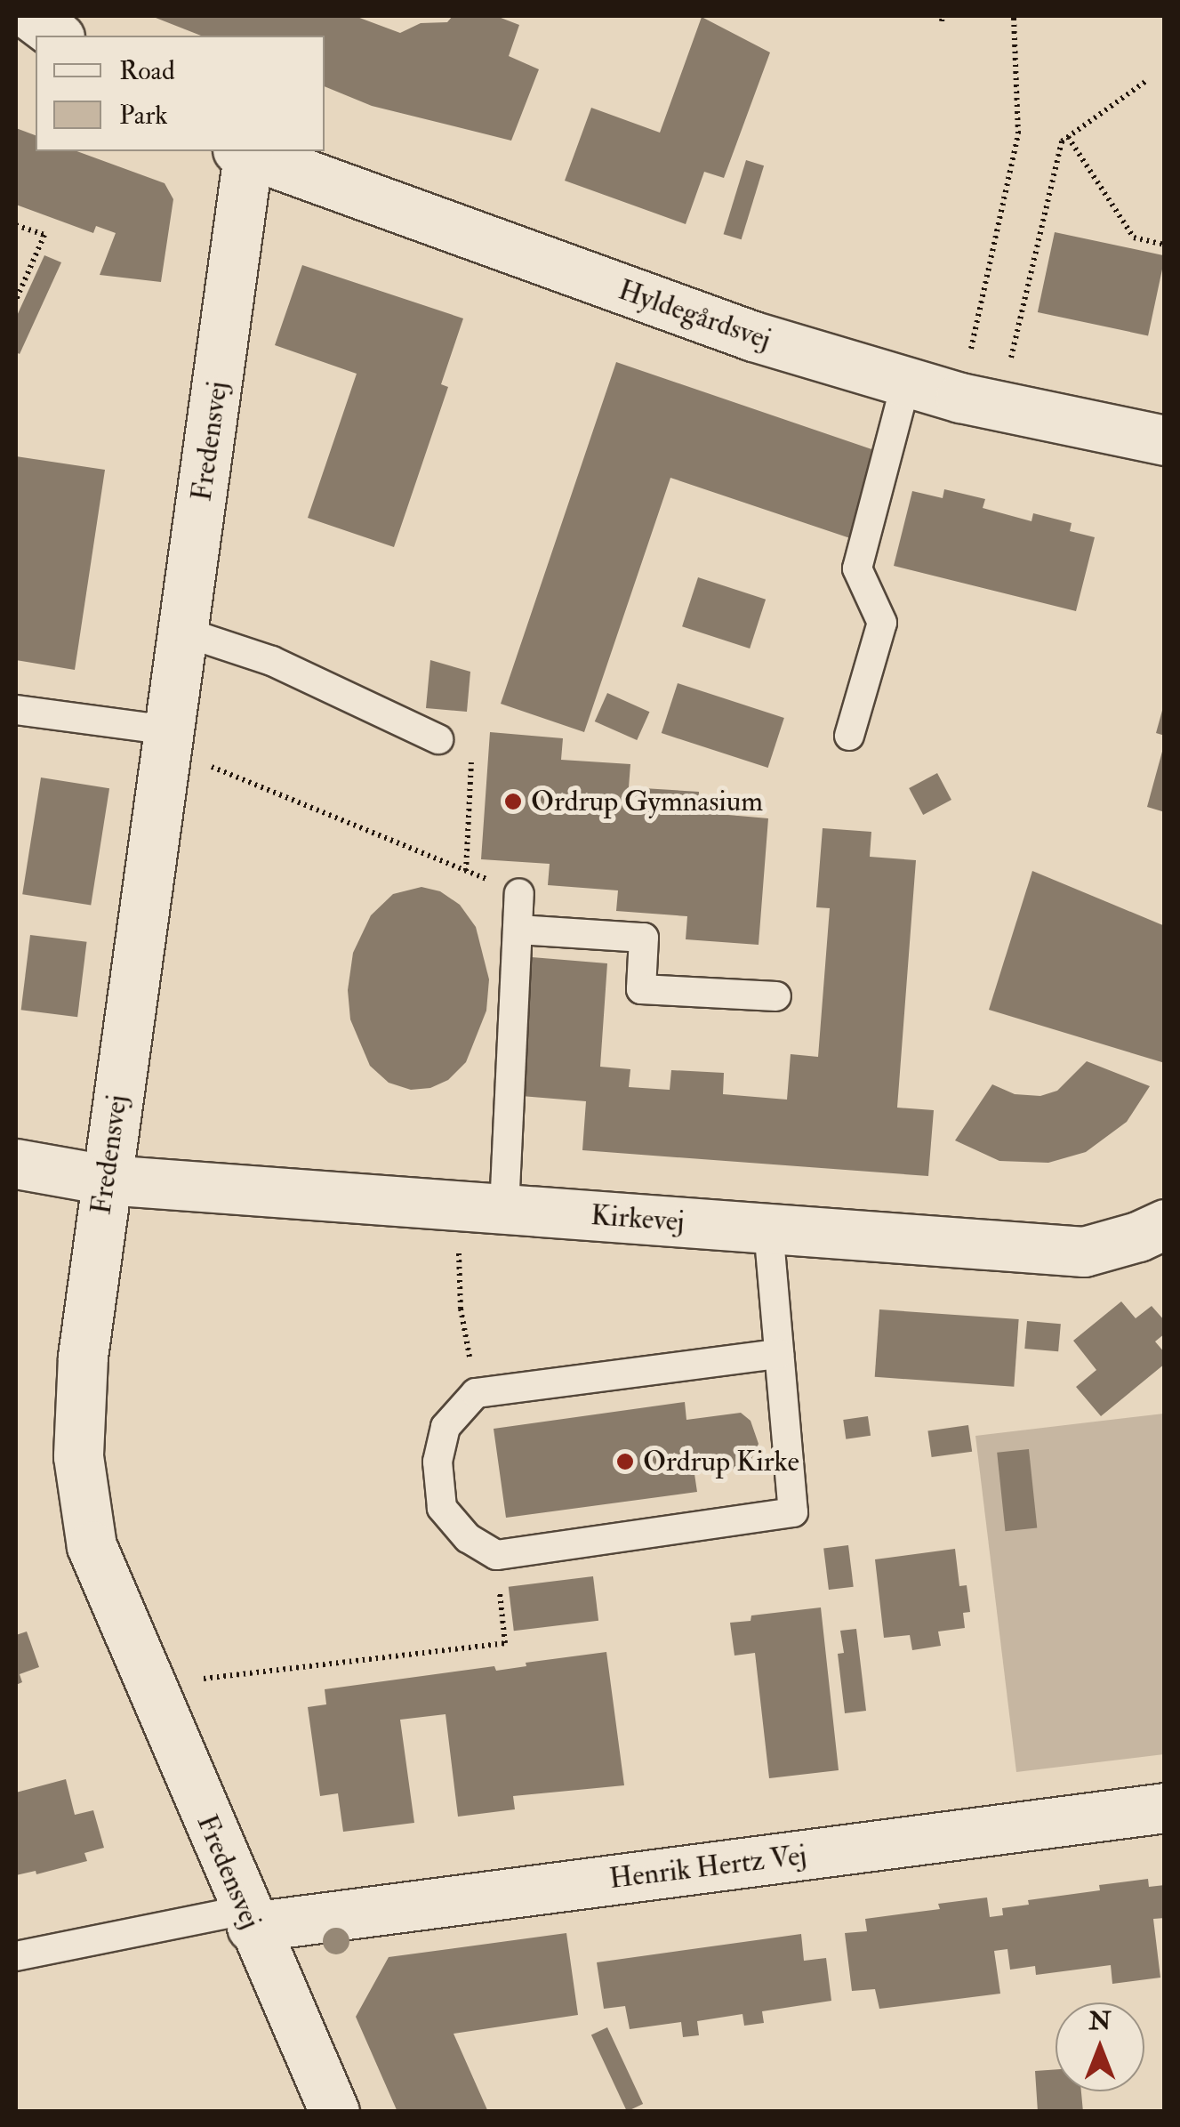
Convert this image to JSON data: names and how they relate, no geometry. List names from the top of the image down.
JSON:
{
  "streets": {
    "street": [
      "Hyldegårdsvej",
      "Fredensvej",
      "Kirkevej",
      "Henrik Hertz Vej"
    ]
  },
  "crossings": [
    ["Hyldegårdsvej", "Fredensvej"],
    ["Fredensvej", "Kirkevej"],
    ["Fredensvej", "Henrik Hertz Vej"]
  ],
  "places": ["Ordrup Gymnasium", "Ordrup Kirke"],
  "legend": ["Road", "Park"],
  "north": "top"
}
